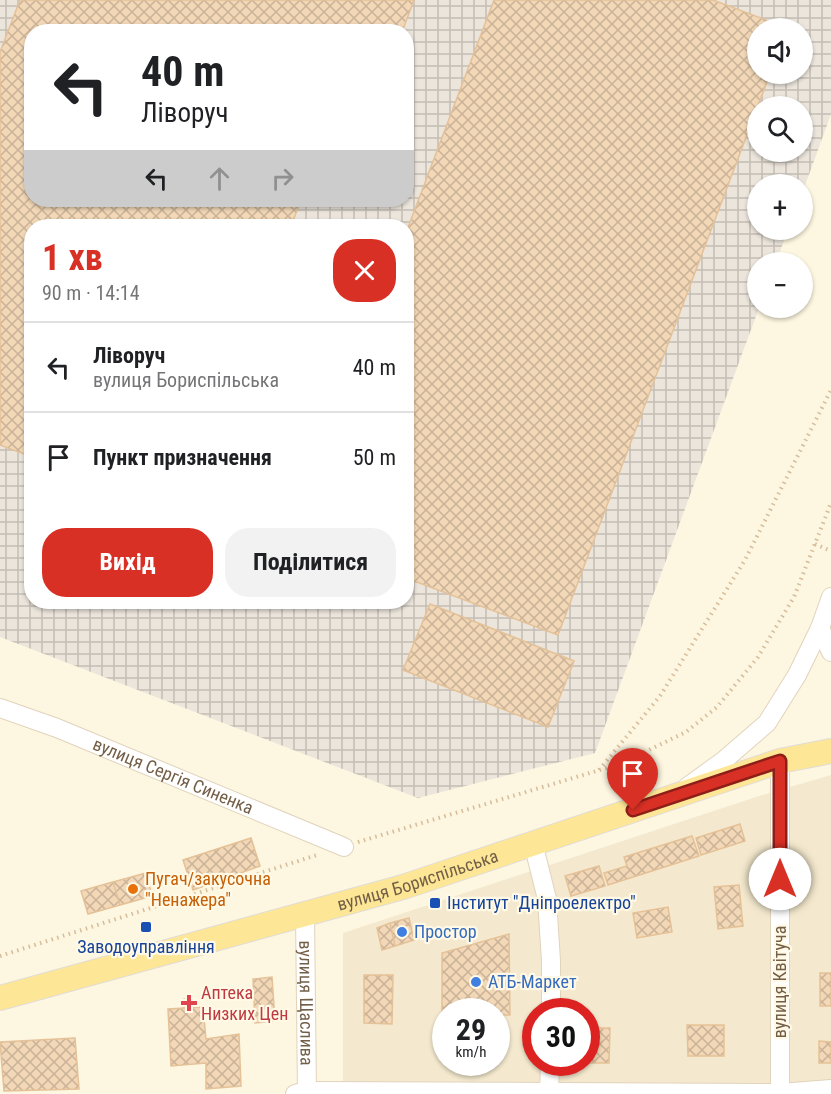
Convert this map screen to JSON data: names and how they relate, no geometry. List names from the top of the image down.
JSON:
{
  "streets": {
    "main road": ["вулиця Бориспільська"],
    "street": ["вулиця Сергія Синенка", "вулиця Квітуча", "вулиця Щаслива"]
  },
  "crossings": [
    ["вулиця Бориспільська", "вулиця Квітуча"],
    ["вулиця Бориспільська", "вулиця Щаслива"]
  ],
  "places": {
    "other": ["Пугач/закусочна \"Ненажера\"", "Простор", "АТБ-Маркет"],
    "transit": ["Інститут \"Дніпроелектро\"", "Заводоуправління"],
    "health": ["Аптека Низких Цен"]
  },
  "page": {
    "map_buttons": ["+", "−"],
    "turn": ["40 m", "Ліворуч"],
    "heading": ["1 хв", "90 m · 14:14"],
    "list": [
      {
        "name": "Ліворуч",
        "note": "вулиця Бориспільська",
        "value": "40 m"
      },
      {
        "name": "Пункт призначення",
        "value": "50 m"
      }
    ],
    "buttons": ["Вихід", "Поділитися"],
    "speed": "29 km/h",
    "limit": "30"
  }
}
